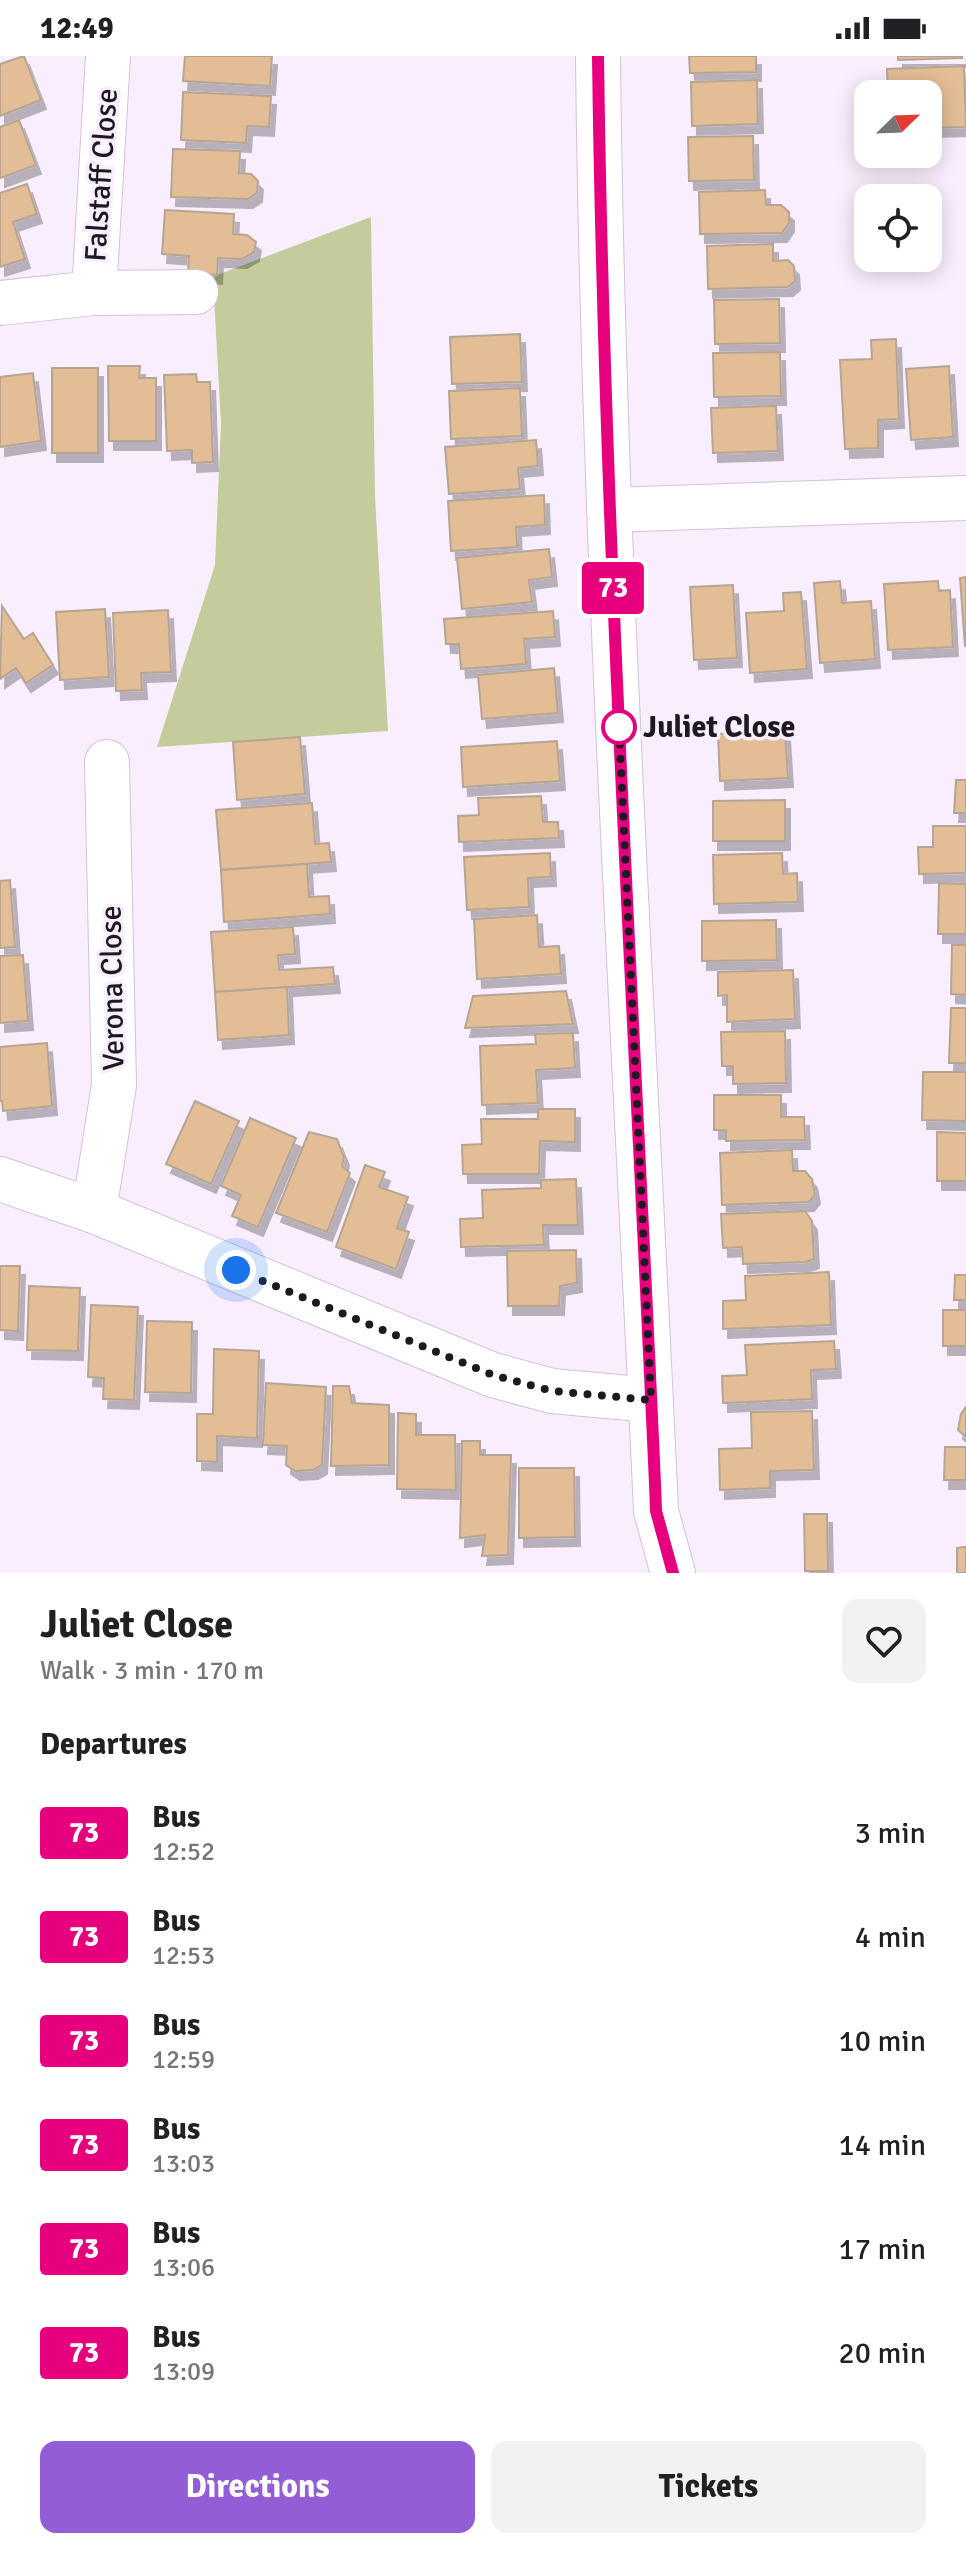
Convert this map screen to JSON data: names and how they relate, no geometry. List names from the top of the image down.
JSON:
{
  "streets": {
    "street": ["Falstaff Close", "Verona Close"]
  },
  "places": ["Juliet Close"],
  "lines": ["bus line 73"],
  "north": "top right",
  "page": {
    "status": "12:49",
    "on_map": "73",
    "heading": [
      ["Juliet Close", "Walk · 3 min · 170 m"],
      "Departures"
    ],
    "list": [
      {
        "mark": "73",
        "name": "Bus",
        "note": "12:52",
        "value": "3 min"
      },
      {
        "mark": "73",
        "name": "Bus",
        "note": "12:53",
        "value": "4 min"
      },
      {
        "mark": "73",
        "name": "Bus",
        "note": "12:59",
        "value": "10 min"
      },
      {
        "mark": "73",
        "name": "Bus",
        "note": "13:03",
        "value": "14 min"
      },
      {
        "mark": "73",
        "name": "Bus",
        "note": "13:06",
        "value": "17 min"
      },
      {
        "mark": "73",
        "name": "Bus",
        "note": "13:09",
        "value": "20 min"
      }
    ],
    "buttons": ["Directions", "Tickets"]
  }
}
